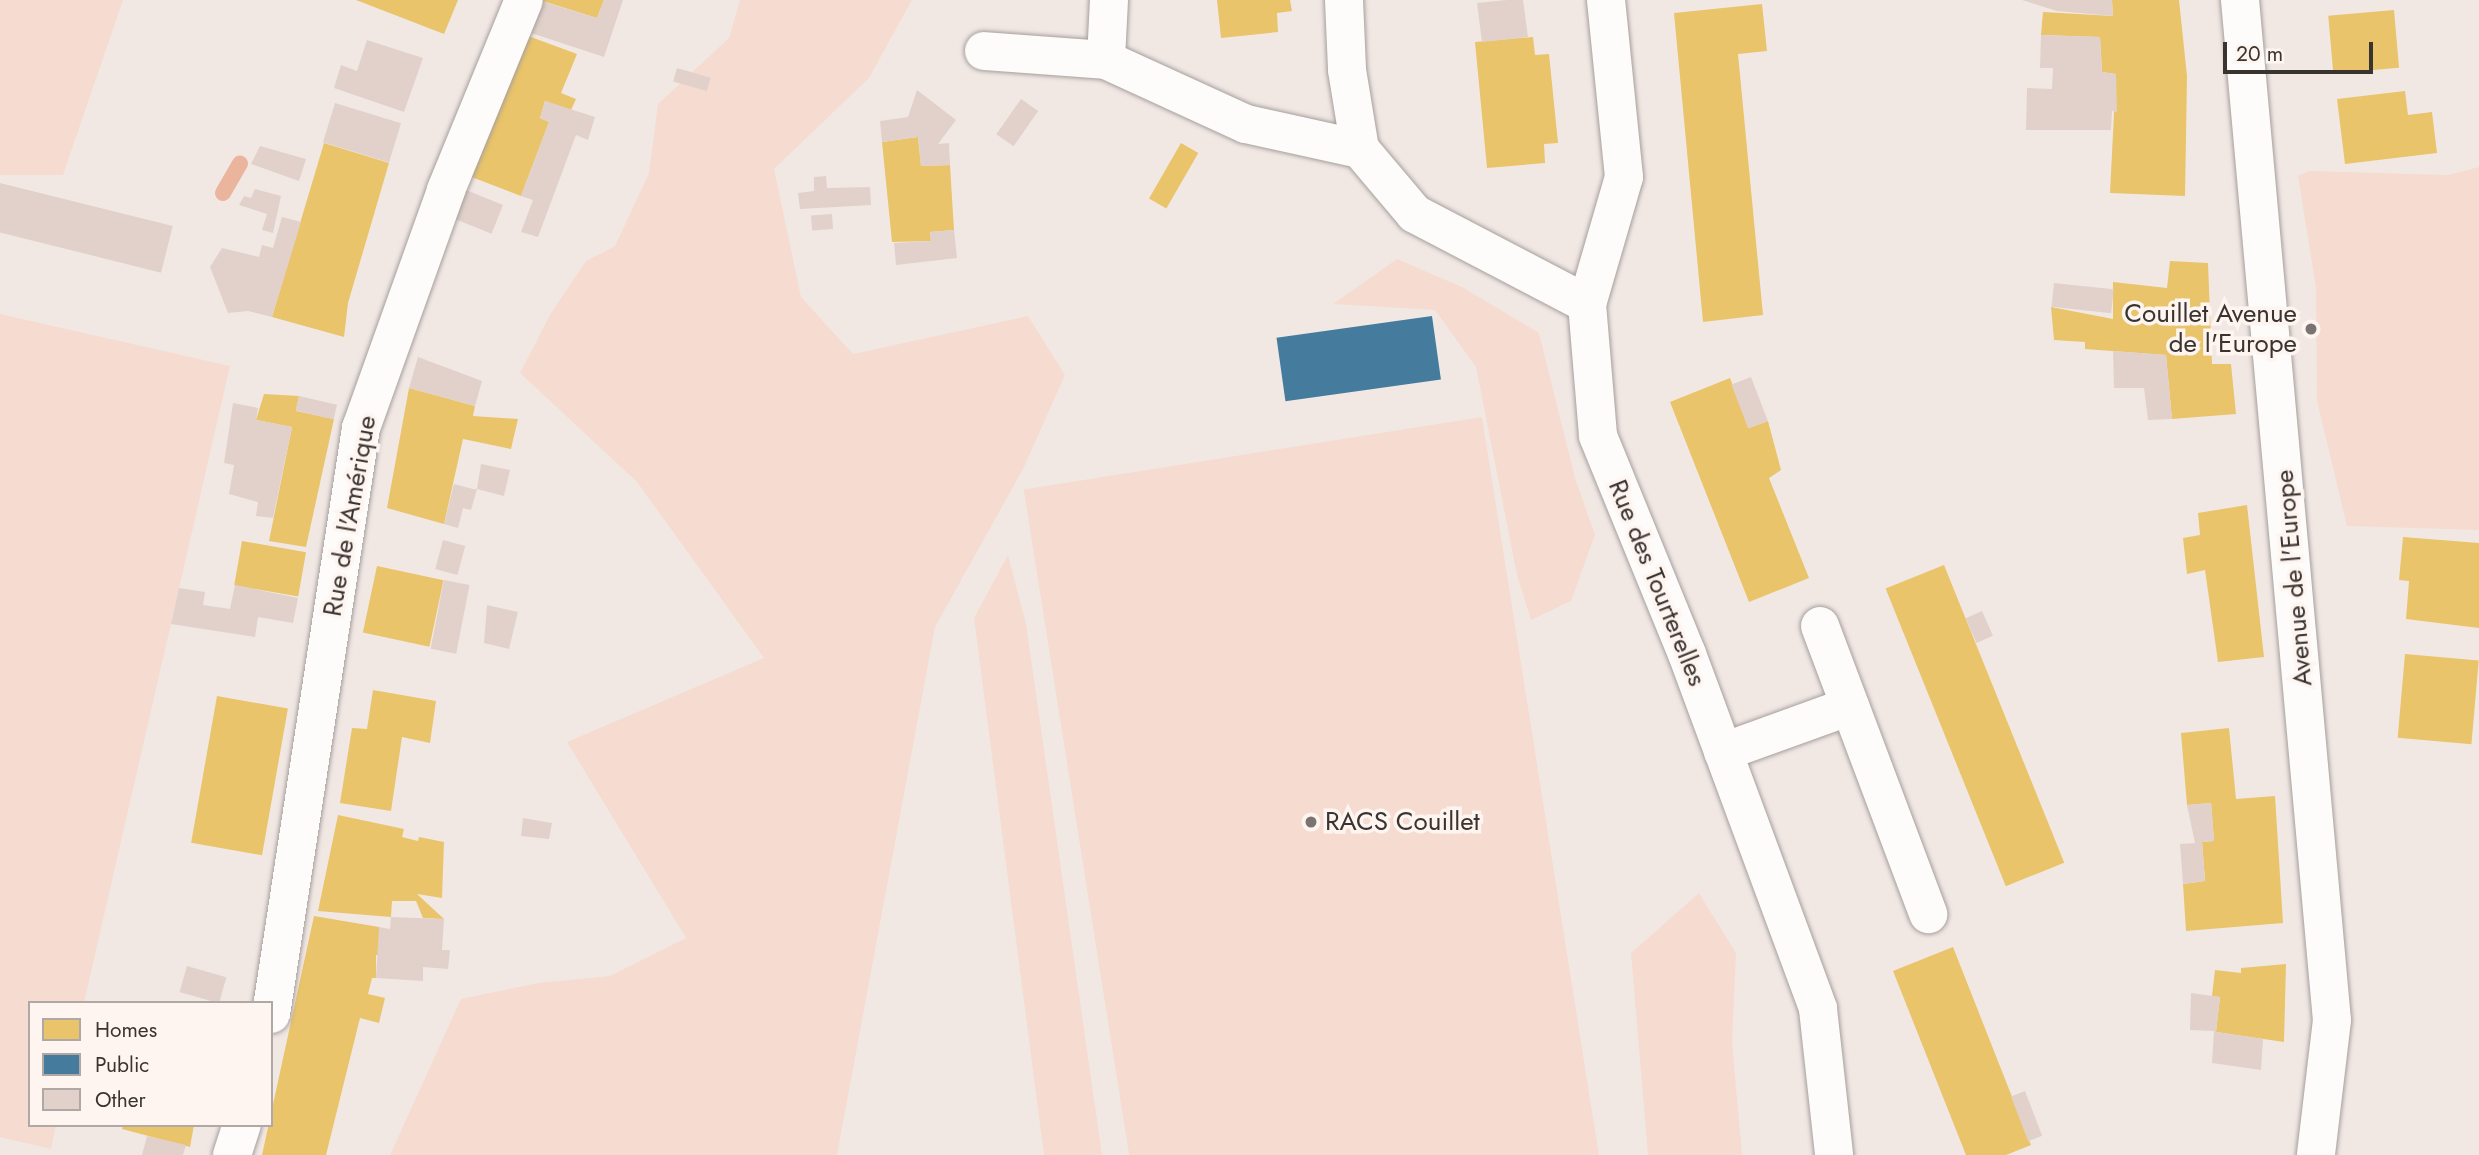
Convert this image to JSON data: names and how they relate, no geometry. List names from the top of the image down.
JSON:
{
  "streets": {
    "street": ["Rue de l'Amérique", "Avenue de l'Europe", "Rue des Tourterelles"]
  },
  "places": ["Couillet Avenue de l'Europe", "RACS Couillet"],
  "legend": ["Homes", "Public", "Other"],
  "scale_bar": "20 m"
}
